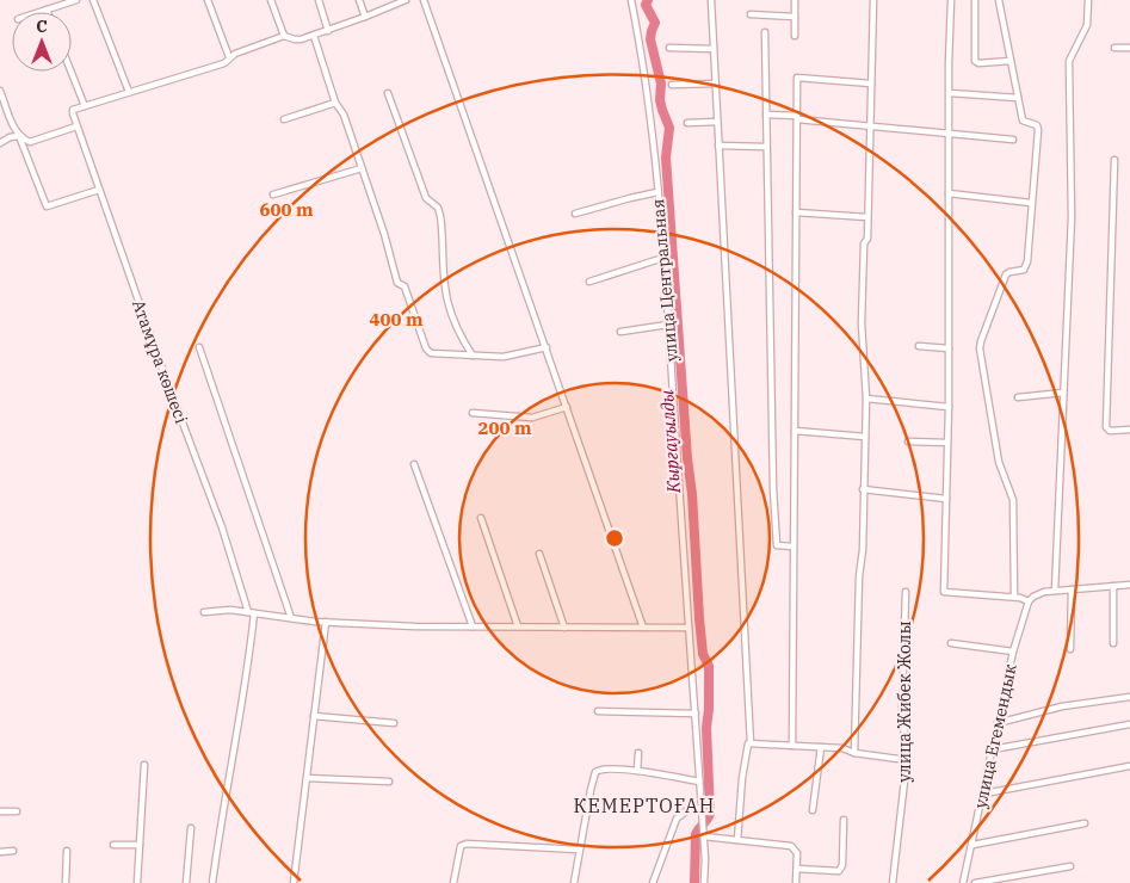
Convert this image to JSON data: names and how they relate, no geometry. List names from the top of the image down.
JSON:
{
  "streets": {
    "street": [
      "улица Центральная",
      "Атамұра көшесі",
      "улица Жибек Жолы",
      "улица Егемендык"
    ]
  },
  "districts": ["КЕМЕРТОҒАН"],
  "water": ["Кыргауылды"],
  "north": "top",
  "rings": ["600 m", "400 m", "200 m"]
}
